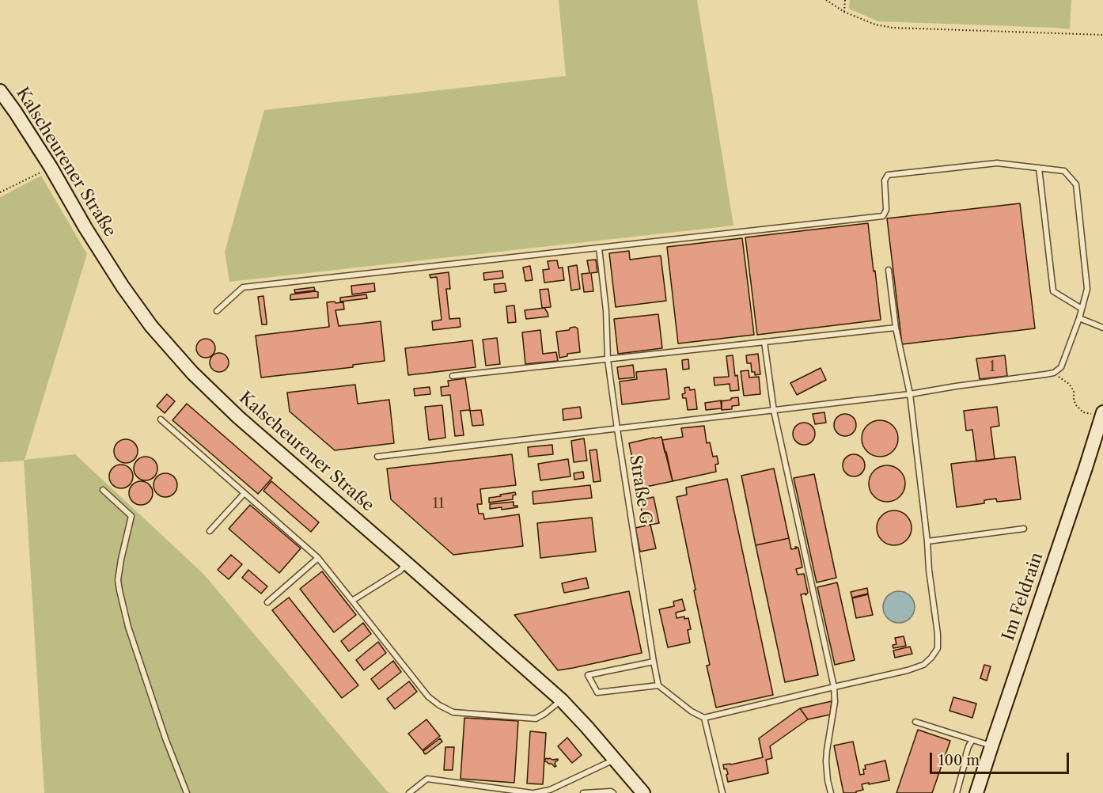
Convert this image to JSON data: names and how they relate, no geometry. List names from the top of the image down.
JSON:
{
  "streets": {
    "main road": ["Kalscheurener Straße", "Im Feldrain"],
    "lane": ["Straße G"]
  },
  "house_numbers": ["1", "11"],
  "scale_bar": "100 m"
}
